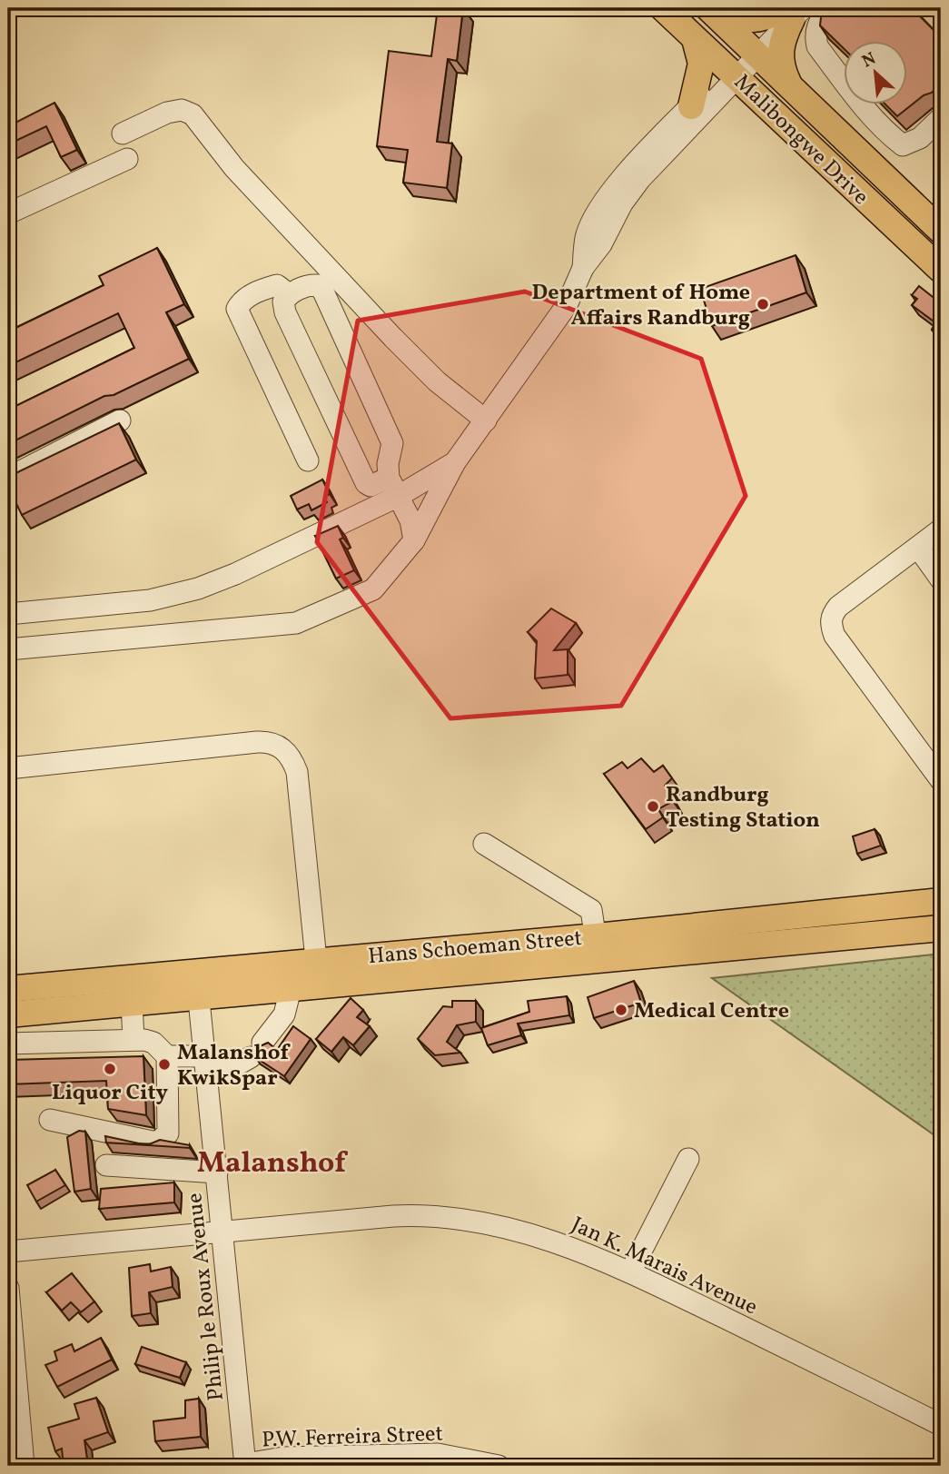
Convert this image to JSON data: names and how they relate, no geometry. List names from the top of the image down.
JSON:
{
  "streets": {
    "main road": ["Malibongwe Drive", "Hans Schoeman Street"],
    "street": ["Jan K. Marais Avenue", "Philip le Roux Avenue", "P.W. Ferreira Street"]
  },
  "crossings": [
    ["Hans Schoeman Street", "Philip le Roux Avenue"],
    ["Jan K. Marais Avenue", "Philip le Roux Avenue"],
    ["Philip le Roux Avenue", "P.W. Ferreira Street"]
  ],
  "districts": ["Malanshof"],
  "places": [
    "Department of Home Affairs Randburg",
    "Randburg Testing Station",
    "Medical Centre",
    "Malanshof KwikSpar",
    "Liquor City"
  ],
  "north": "top left"
}
